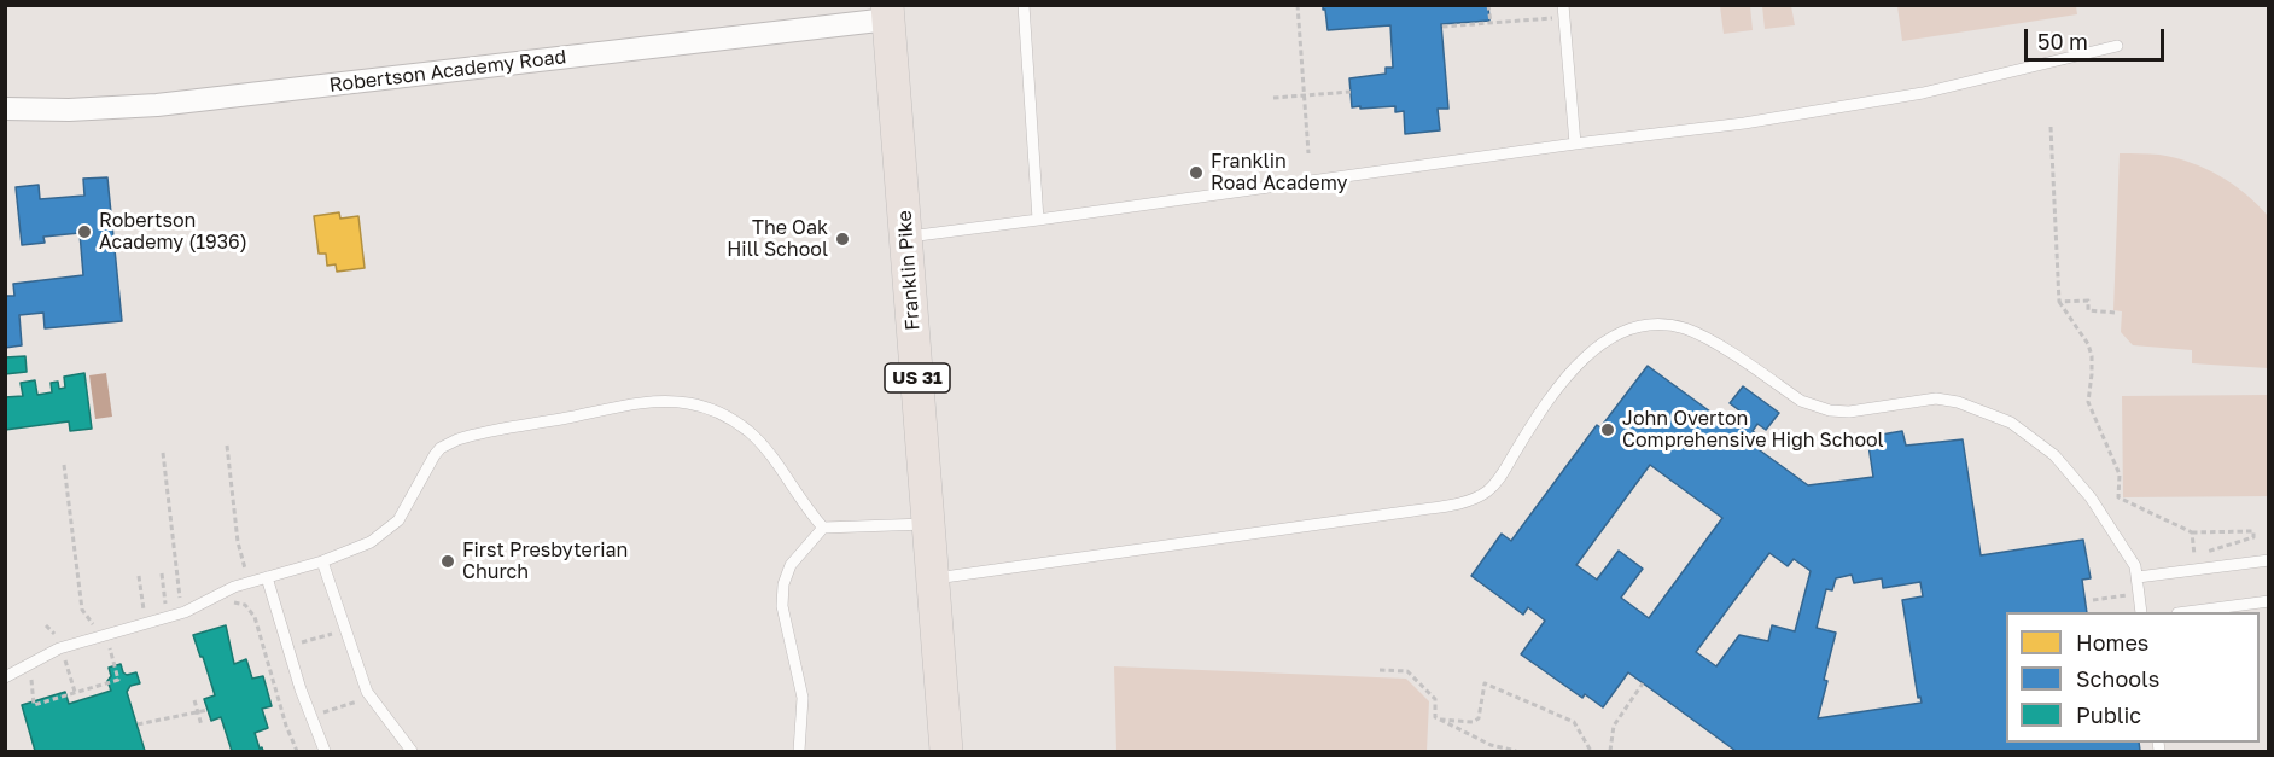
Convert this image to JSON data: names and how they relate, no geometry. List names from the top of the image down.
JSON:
{
  "streets": {
    "main road": ["Franklin Pike", "US 31"],
    "street": ["Robertson Academy Road"]
  },
  "crossings": [
    ["Robertson Academy Road", "Franklin Pike"]
  ],
  "places": [
    "Franklin Road Academy",
    "Robertson Academy (1936)",
    "The Oak Hill School",
    "John Overton Comprehensive High School",
    "First Presbyterian Church"
  ],
  "legend": ["Homes", "Schools", "Public"],
  "scale_bar": "50 m"
}
